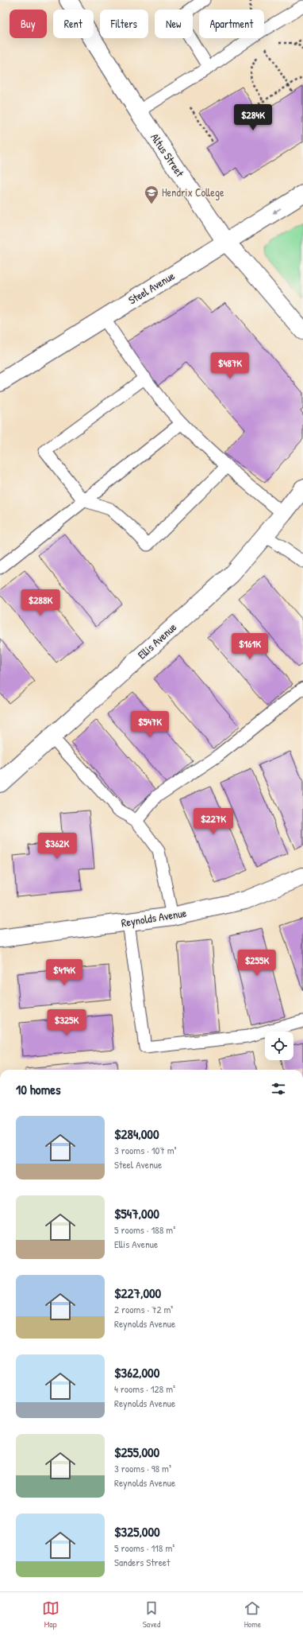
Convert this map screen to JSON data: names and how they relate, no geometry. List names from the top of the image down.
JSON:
{
  "streets": {
    "street": [
      "Altus Street",
      "Steel Avenue",
      "Ellis Avenue",
      "Reynolds Avenue"
    ]
  },
  "crossings": [
    ["Altus Street", "Steel Avenue"]
  ],
  "places": {
    "school or university": ["Hendrix College"]
  },
  "page": {
    "chip": [
      "Buy",
      "Rent",
      "Filters",
      "New",
      "Apartment"
    ],
    "price": [
      "$284K",
      "$487K",
      "$288K",
      "$161K",
      "$547K",
      "$227K",
      "$362K",
      "$255K",
      "$414K",
      "$325K"
    ],
    "heading": "10 homes",
    "list": [
      {
        "name": "$284,000",
        "note": "3 rooms · 107 m² · Steel Avenue"
      },
      {
        "name": "$547,000",
        "note": "5 rooms · 188 m² · Ellis Avenue"
      },
      {
        "name": "$227,000",
        "note": "2 rooms · 72 m² · Reynolds Avenue"
      },
      {
        "name": "$362,000",
        "note": "4 rooms · 128 m² · Reynolds Avenue"
      },
      {
        "name": "$255,000",
        "note": "3 rooms · 98 m² · Reynolds Avenue"
      },
      {
        "name": "$325,000",
        "note": "5 rooms · 118 m² · Sanders Street"
      }
    ],
    "tabs": ["Map", "Saved", "Home"]
  }
}
